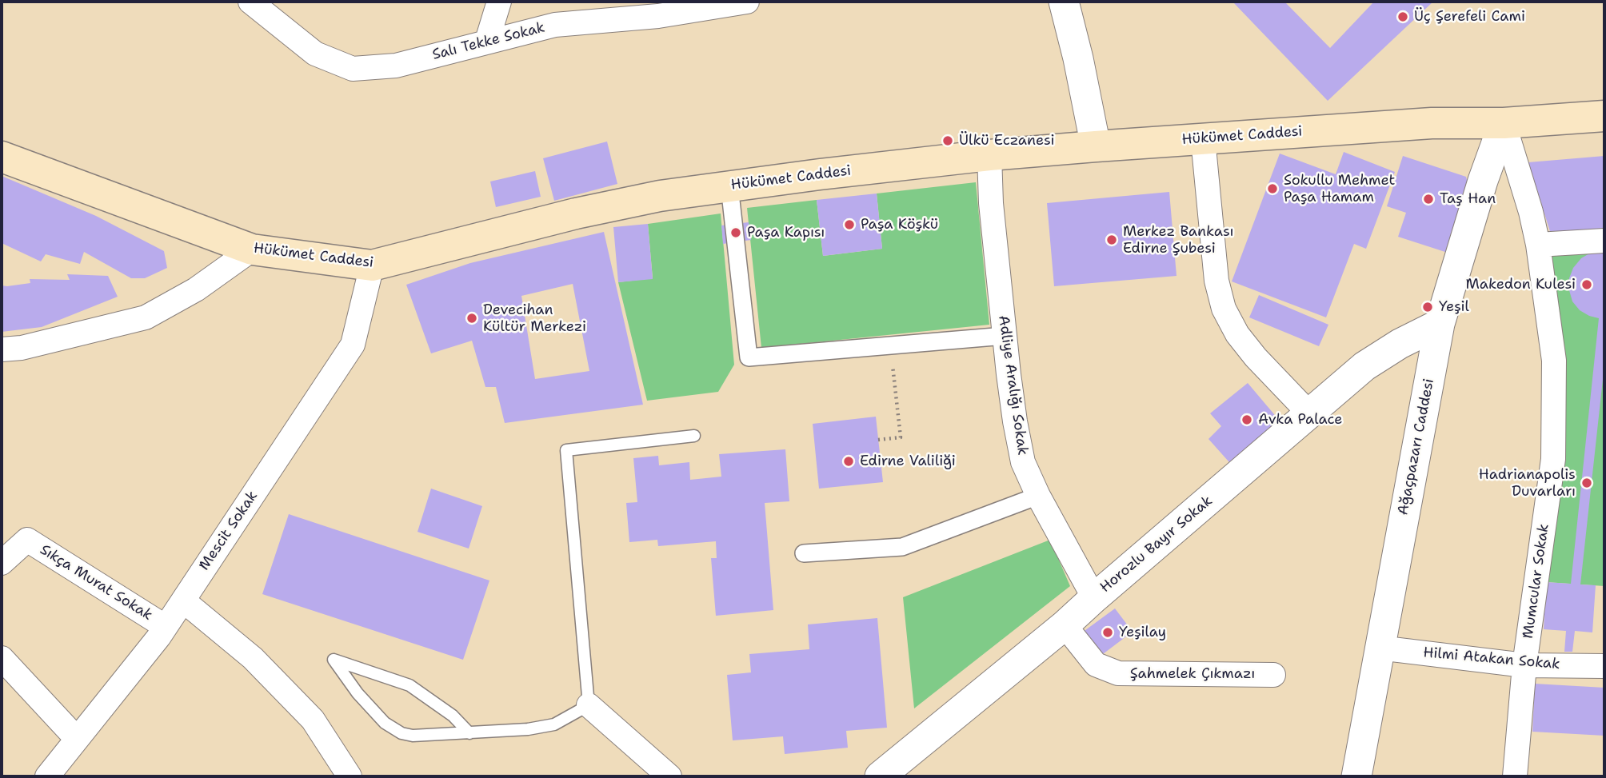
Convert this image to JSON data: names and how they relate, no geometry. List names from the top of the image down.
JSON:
{
  "streets": {
    "main road": ["Hükümet Caddesi"],
    "street": [
      "Salı Tekke Sokak",
      "Adliye Aralığı Sokak",
      "Ağaçpazarı Caddesi",
      "Mescit Sokak",
      "Horozlu Bayır Sokak",
      "Mumcular Sokak",
      "Sıkça Murat Sokak",
      "Hilmi Atakan Sokak",
      "Şahmelek Çıkmazı"
    ]
  },
  "crossings": [
    ["Hükümet Caddesi", "Adliye Aralığı Sokak"],
    ["Hükümet Caddesi", "Ağaçpazarı Caddesi"],
    ["Hükümet Caddesi", "Mescit Sokak"],
    ["Hükümet Caddesi", "Mumcular Sokak"],
    ["Adliye Aralığı Sokak", "Horozlu Bayır Sokak"],
    ["Ağaçpazarı Caddesi", "Horozlu Bayır Sokak"],
    ["Ağaçpazarı Caddesi", "Mumcular Sokak"],
    ["Ağaçpazarı Caddesi", "Hilmi Atakan Sokak"],
    ["Mescit Sokak", "Sıkça Murat Sokak"],
    ["Horozlu Bayır Sokak", "Şahmelek Çıkmazı"],
    ["Mumcular Sokak", "Hilmi Atakan Sokak"]
  ],
  "places": [
    "Üç Şerefeli Cami",
    "Ülkü Eczanesi",
    "Sokullu Mehmet Paşa Hamam",
    "Taş Han",
    "Paşa Köşkü",
    "Paşa Kapısı",
    "Merkez Bankası Edirne Şubesi",
    "Makedon Kulesi",
    "Yeşil",
    "Devecihan Kültür Merkezi",
    "Avka Palace",
    "Edirne Valiliği",
    "Hadrianapolis Duvarları",
    "Yeşilay"
  ]
}
